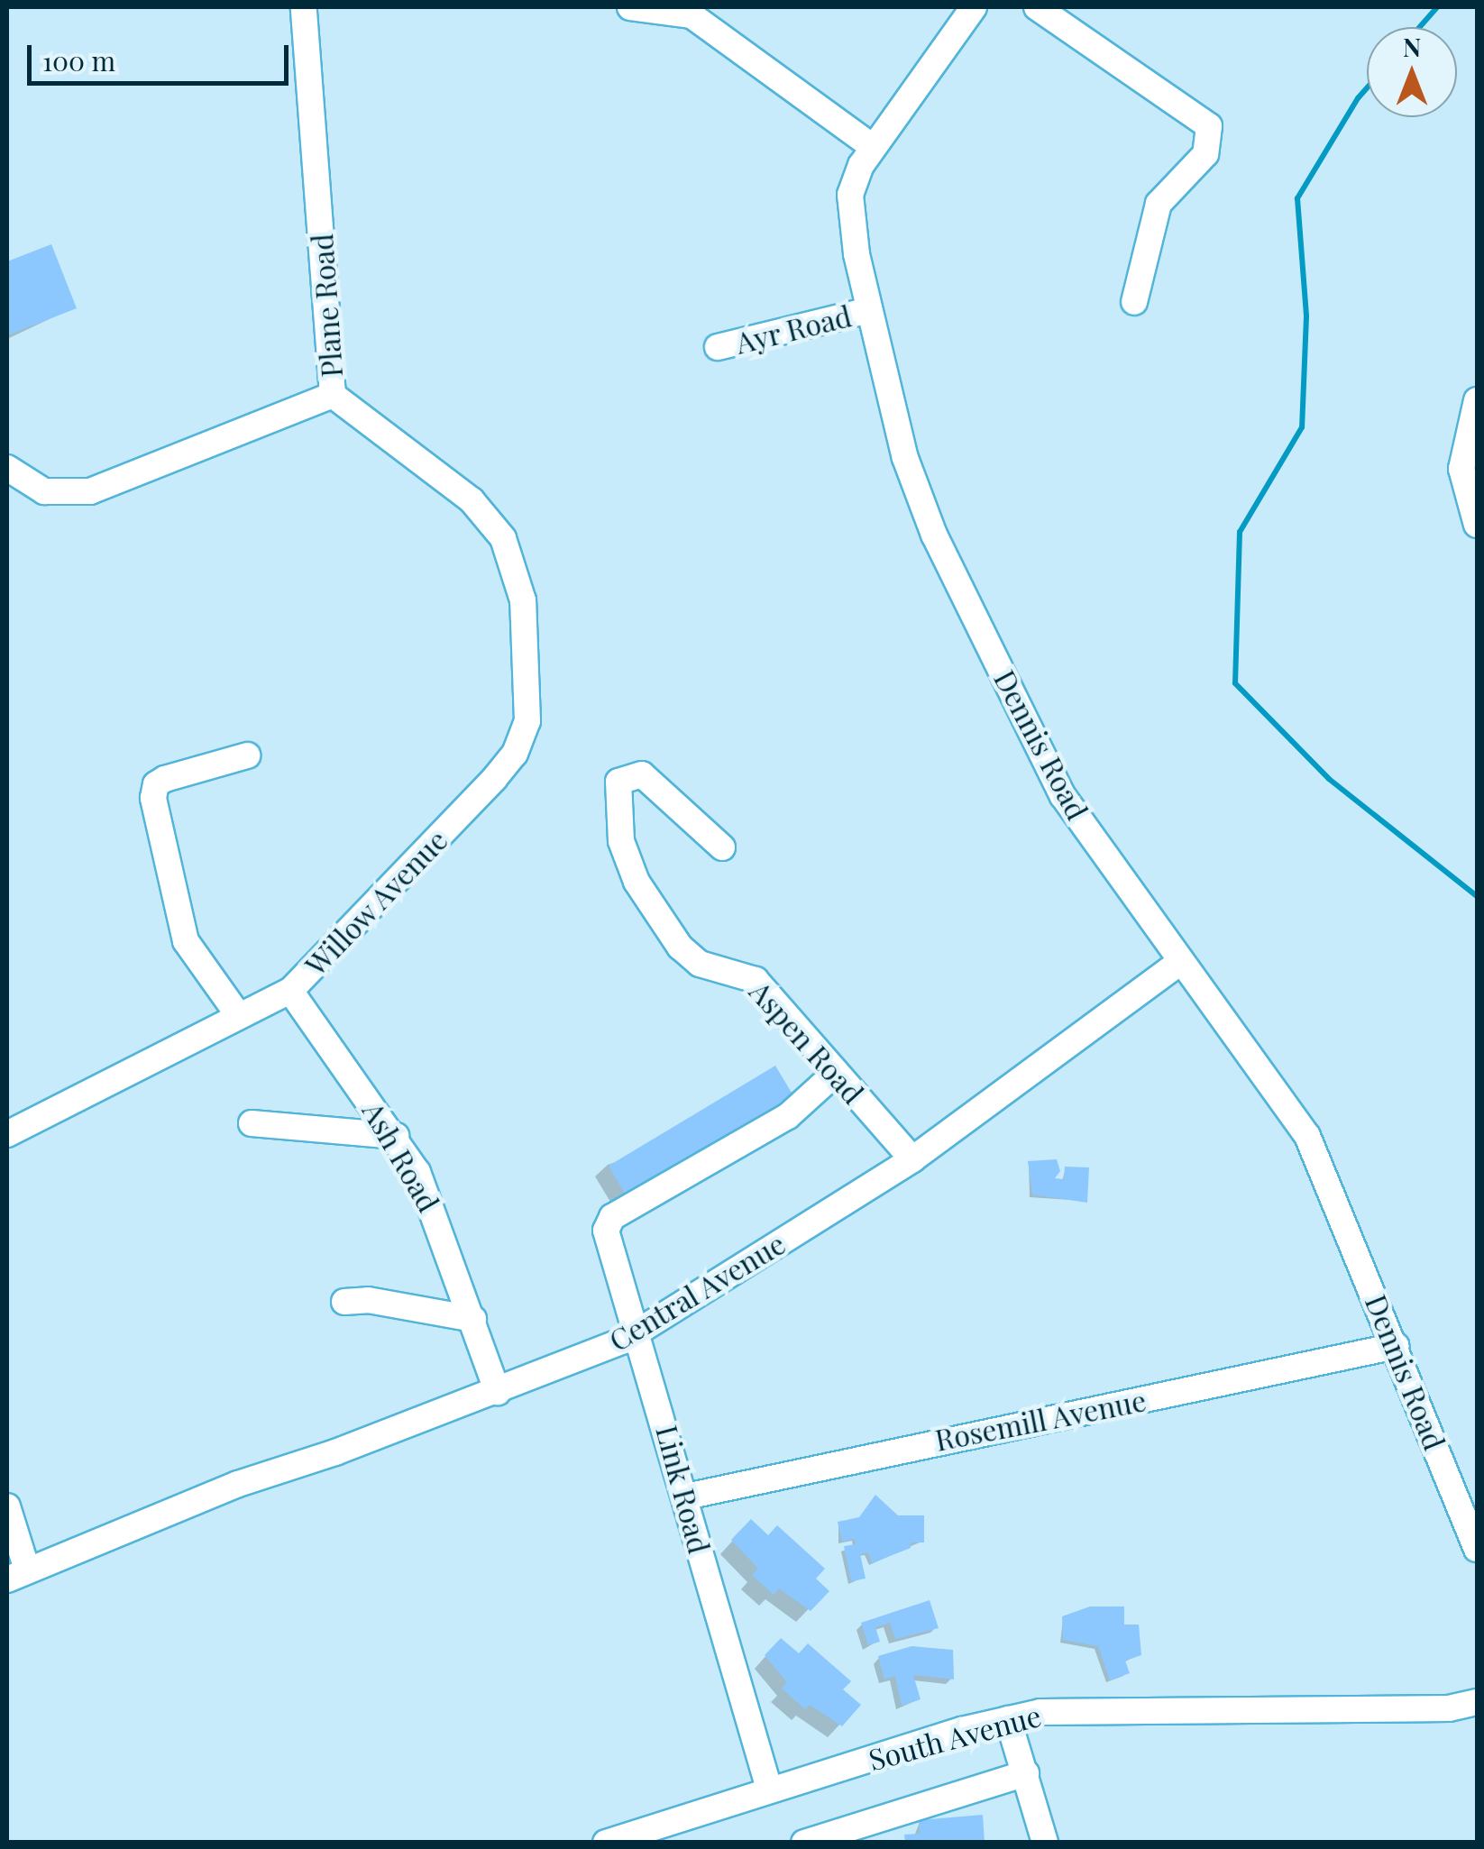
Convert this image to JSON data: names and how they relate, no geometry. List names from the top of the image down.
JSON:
{
  "streets": {
    "street": [
      "Plane Road",
      "Ayr Road",
      "Dennis Road",
      "Willow Avenue",
      "Aspen Road",
      "Ash Road",
      "Central Avenue",
      "Rosemill Avenue",
      "Link Road",
      "South Avenue"
    ]
  },
  "crossings": [
    ["Plane Road", "Willow Avenue"],
    ["Ayr Road", "Dennis Road"],
    ["Dennis Road", "Central Avenue"],
    ["Dennis Road", "Rosemill Avenue"],
    ["Willow Avenue", "Ash Road"],
    ["Aspen Road", "Central Avenue"],
    ["Aspen Road", "Link Road"],
    ["Ash Road", "Central Avenue"],
    ["Central Avenue", "Link Road"],
    ["Rosemill Avenue", "Link Road"],
    ["Link Road", "South Avenue"]
  ],
  "scale_bar": "100 m",
  "north": "top"
}
